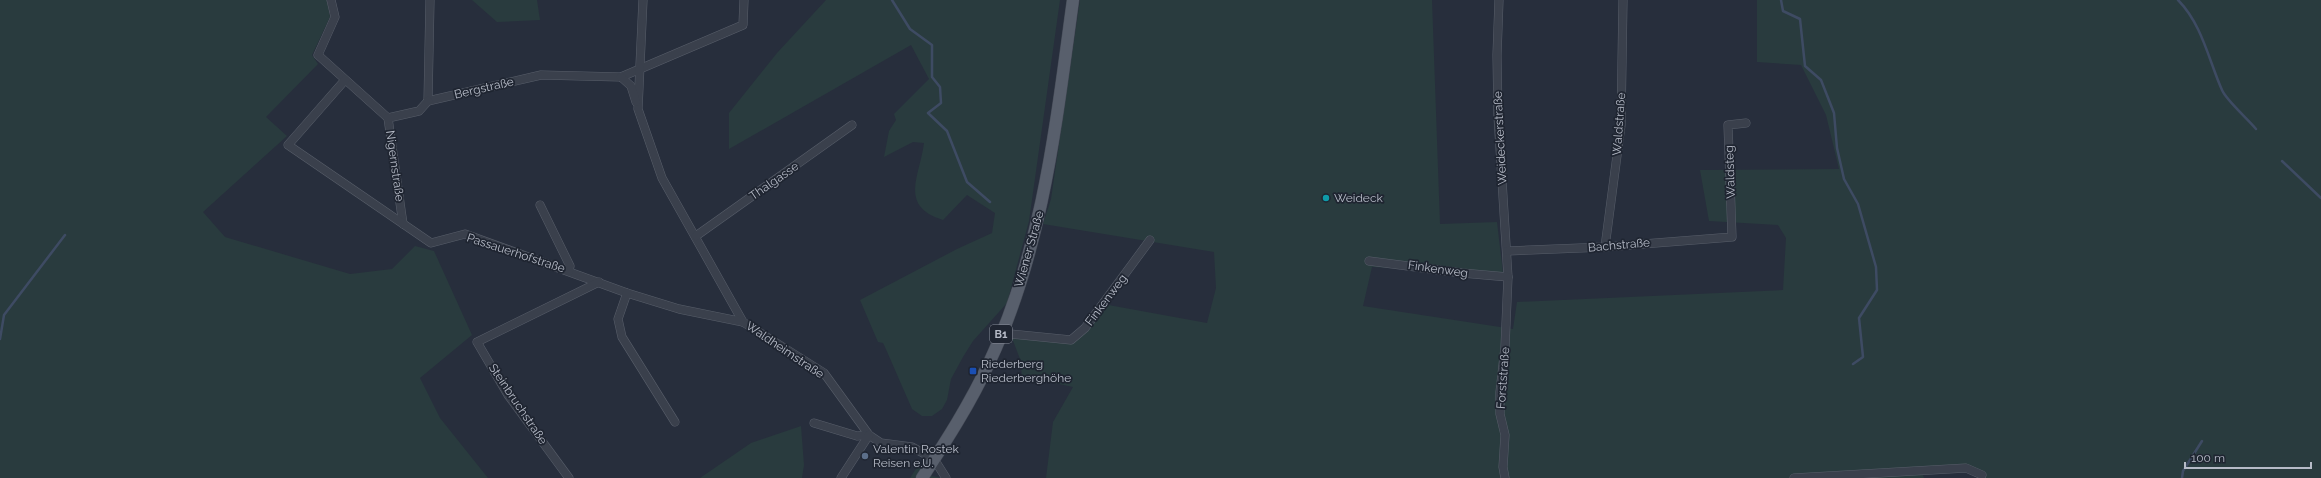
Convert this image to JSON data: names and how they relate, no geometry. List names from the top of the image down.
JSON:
{
  "streets": {
    "main road": ["Wiener Straße", "B1"],
    "street": [
      "Bergstraße",
      "Waldstraße",
      "Weideckerstraße",
      "Nigernstraße",
      "Waldsteg",
      "Thalgasse",
      "Bachstraße",
      "Passauerhofstraße",
      "Finkenweg",
      "Waldheimstraße",
      "Forststraße",
      "Steinbruchstraße"
    ]
  },
  "crossings": [
    ["Bergstraße", "Waldheimstraße"],
    ["Waldstraße", "Bachstraße"],
    ["Weideckerstraße", "Bachstraße"],
    ["Weideckerstraße", "Finkenweg"],
    ["Weideckerstraße", "Forststraße"],
    ["Nigernstraße", "Passauerhofstraße"],
    ["Waldsteg", "Bachstraße"],
    ["Thalgasse", "Waldheimstraße"],
    ["Wiener Straße", "Finkenweg"],
    ["Wiener Straße", "Waldheimstraße"],
    ["Passauerhofstraße", "Waldheimstraße"],
    ["Passauerhofstraße", "Steinbruchstraße"],
    ["Finkenweg", "Forststraße"]
  ],
  "places": {
    "other": ["Weideck", "Valentin Rostek Reisen e.U."],
    "transit": ["Riederberg Riederberghöhe"]
  },
  "scale_bar": "100 m"
}
